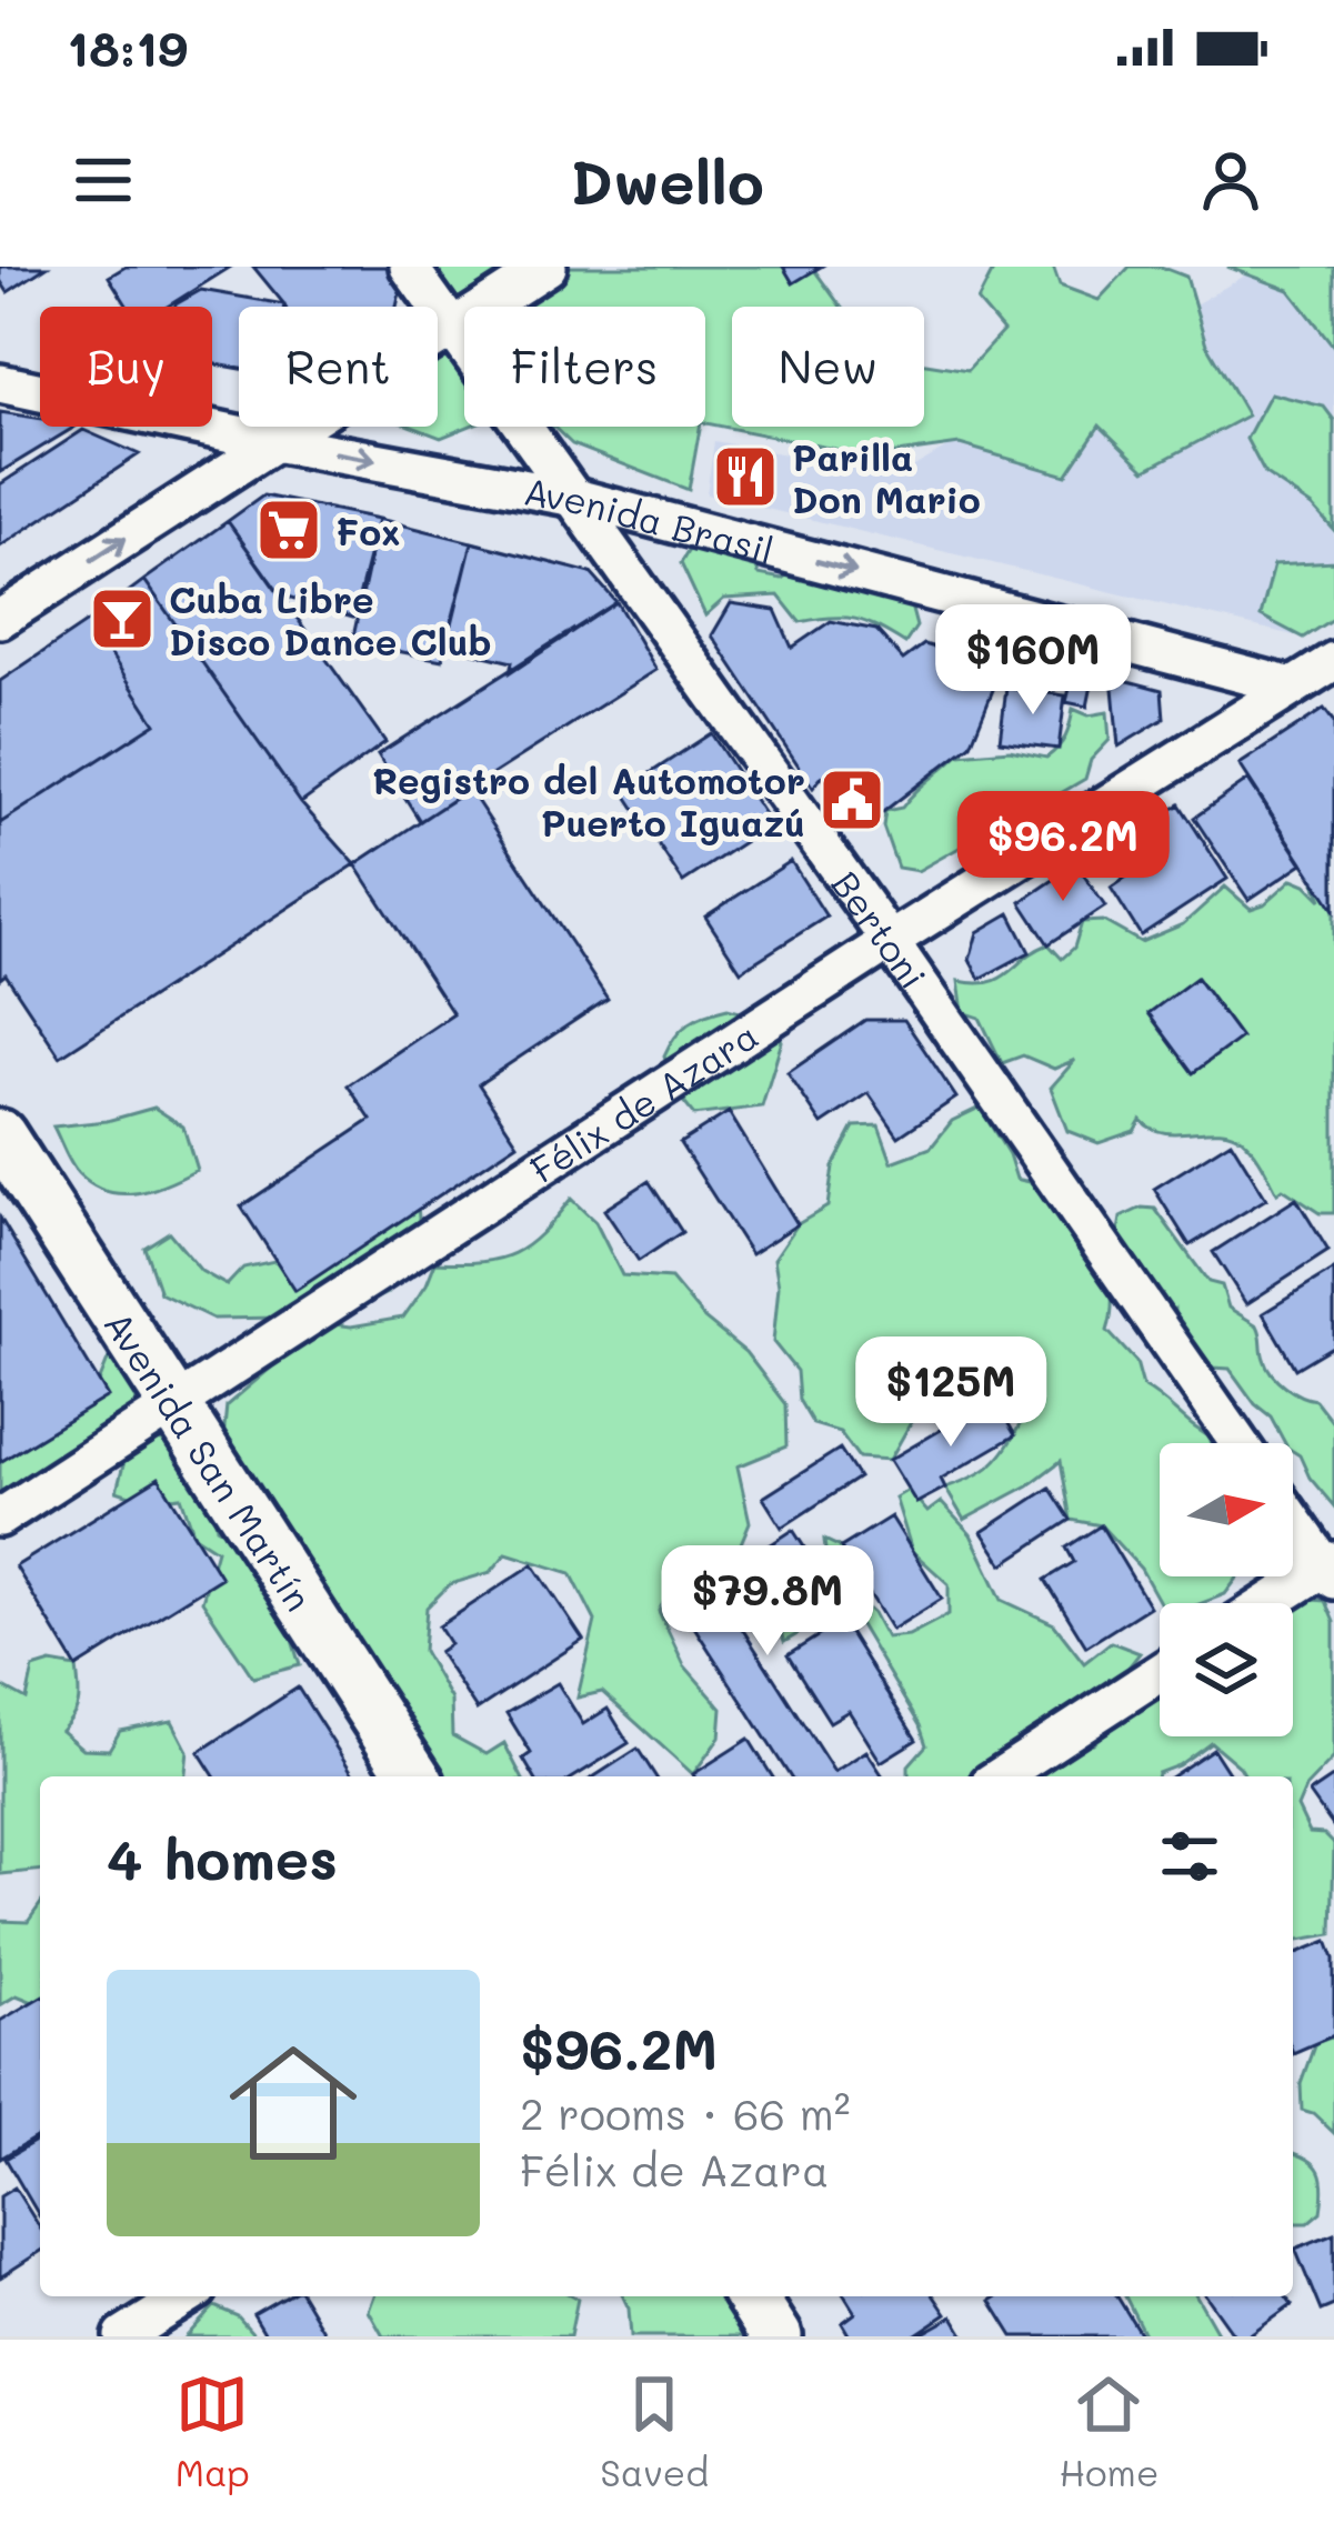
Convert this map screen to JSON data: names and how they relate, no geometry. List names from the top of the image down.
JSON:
{
  "streets": {
    "main road": ["Avenida San Martín"],
    "street": ["Avenida Brasil", "Bertoni", "Félix de Azara"]
  },
  "crossings": [
    ["Avenida Brasil", "Bertoni"],
    ["Avenida Brasil", "Félix de Azara"],
    ["Bertoni", "Félix de Azara"],
    ["Félix de Azara", "Avenida San Martín"]
  ],
  "one_way": ["Avenida Brasil"],
  "places": {
    "restaurant": ["Parilla Don Mario"],
    "supermarket": ["Fox"],
    "bar": ["Cuba Libre Disco Dance Club"],
    "public building": ["Registro del Automotor Puerto Iguazú"]
  },
  "north": "right",
  "page": {
    "status": "18:19",
    "header": "Dwello",
    "chip": [
      "Buy",
      "Rent",
      "Filters",
      "New"
    ],
    "price": [
      "$160M",
      "$96.2M",
      "$125M",
      "$79.8M"
    ],
    "heading": "4 homes",
    "list": [
      {
        "name": "$96.2M",
        "note": "2 rooms · 66 m² · Félix de Azara"
      }
    ],
    "tabs": ["Map", "Saved", "Home"]
  }
}
